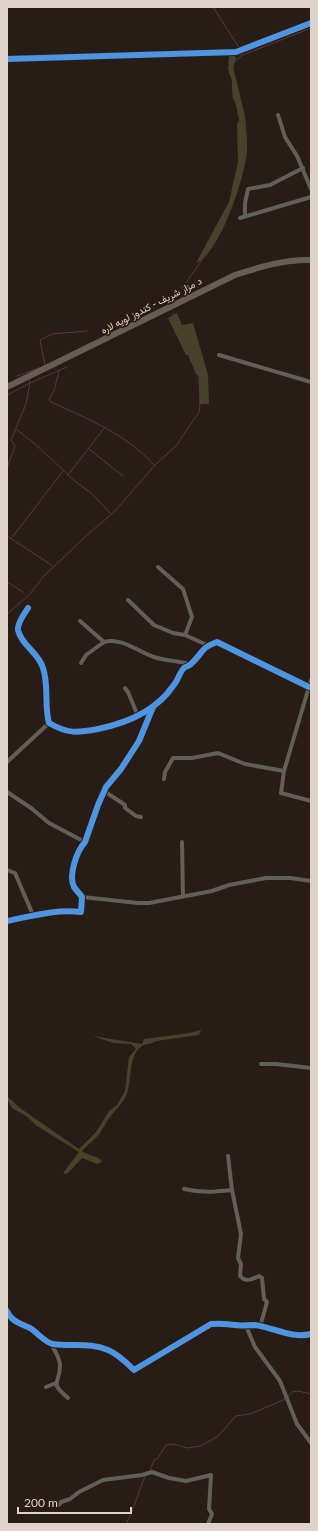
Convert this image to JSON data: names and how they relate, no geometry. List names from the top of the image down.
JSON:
{
  "streets": {
    "main road": ["د مزار شریف - کندوز لویه لاره"]
  },
  "scale_bar": "200 m"
}
